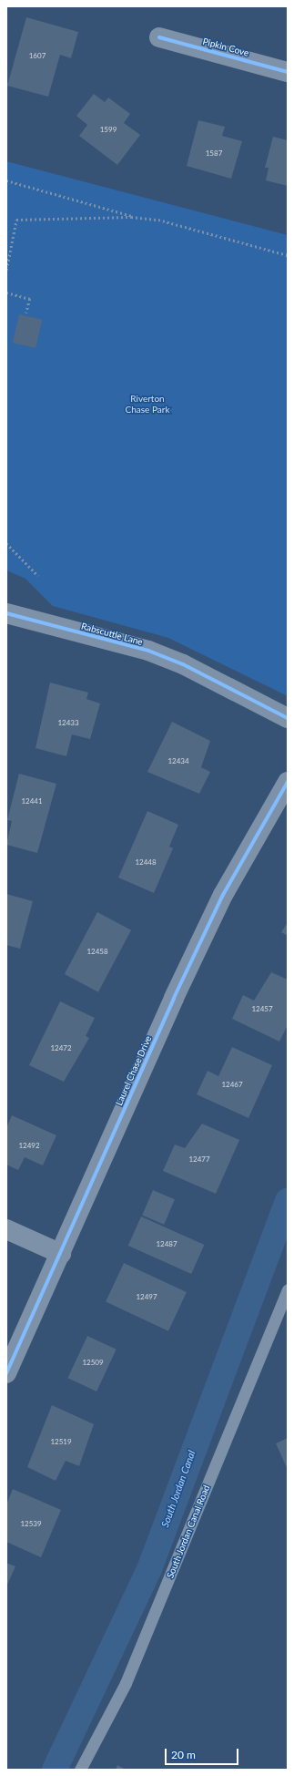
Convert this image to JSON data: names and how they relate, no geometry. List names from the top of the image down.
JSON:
{
  "streets": {
    "street": ["Pipkin Cove", "Rabscuttle Lane", "Laurel Chase Drive"],
    "lane": ["South Jordan Canal Road"]
  },
  "water": ["South Jordan Canal"],
  "parks": ["Riverton Chase Park"],
  "house_numbers": [
    "1607",
    "1599",
    "1587",
    "12433",
    "12434",
    "12441",
    "12448",
    "12458",
    "12457",
    "12472",
    "12467",
    "12492",
    "12477",
    "12487",
    "12497",
    "12509",
    "12519",
    "12539"
  ],
  "scale_bar": "20 m"
}
